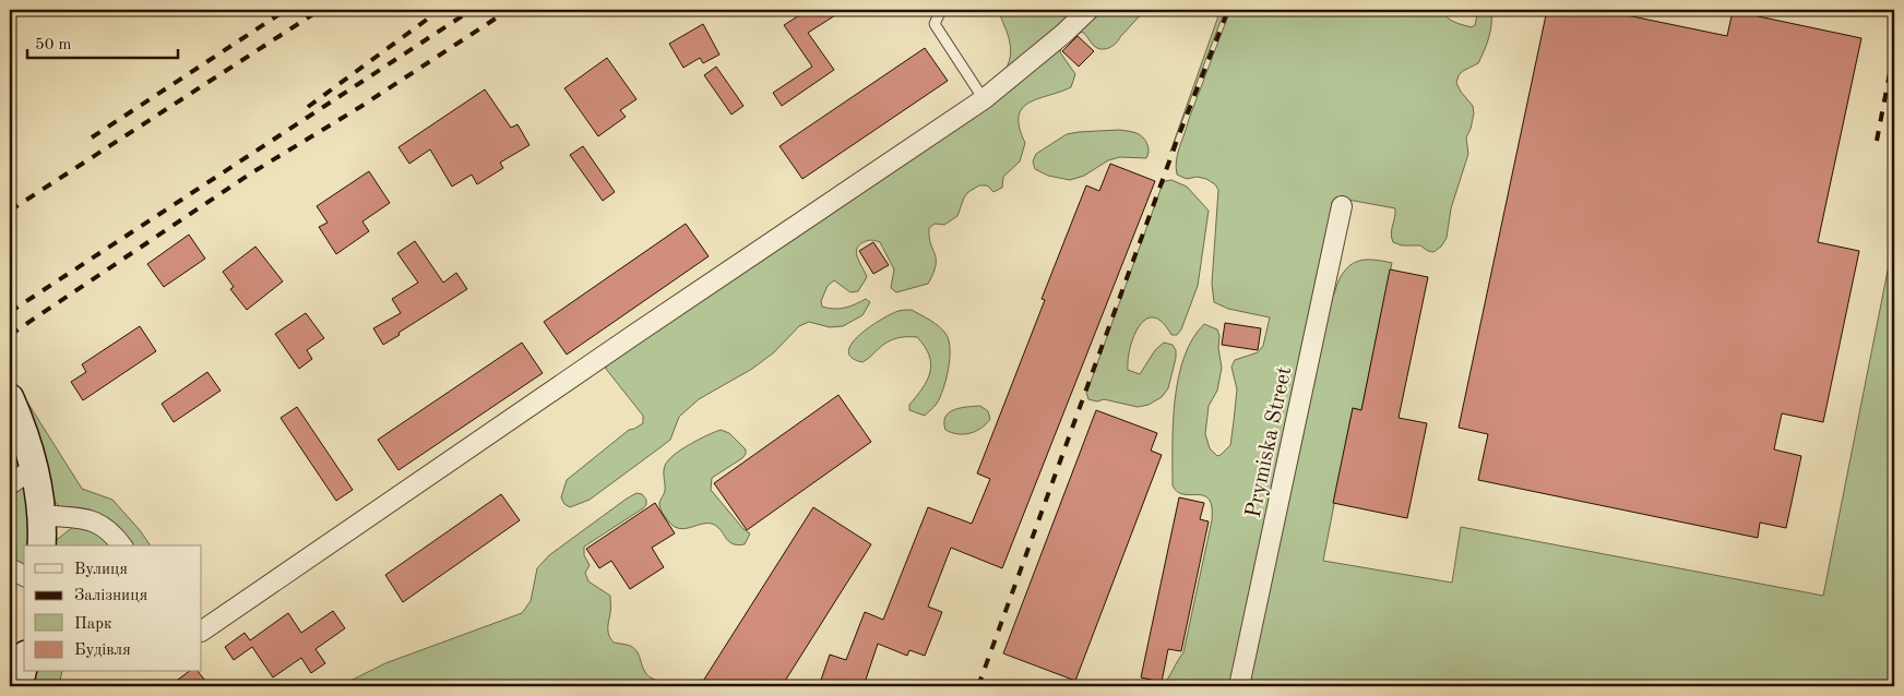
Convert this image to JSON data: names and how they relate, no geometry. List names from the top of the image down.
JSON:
{
  "streets": {
    "street": ["Prymiska Street"]
  },
  "legend": [
    "Вулиця",
    "Залізниця",
    "Парк",
    "Будівля"
  ],
  "scale_bar": "50 m"
}
